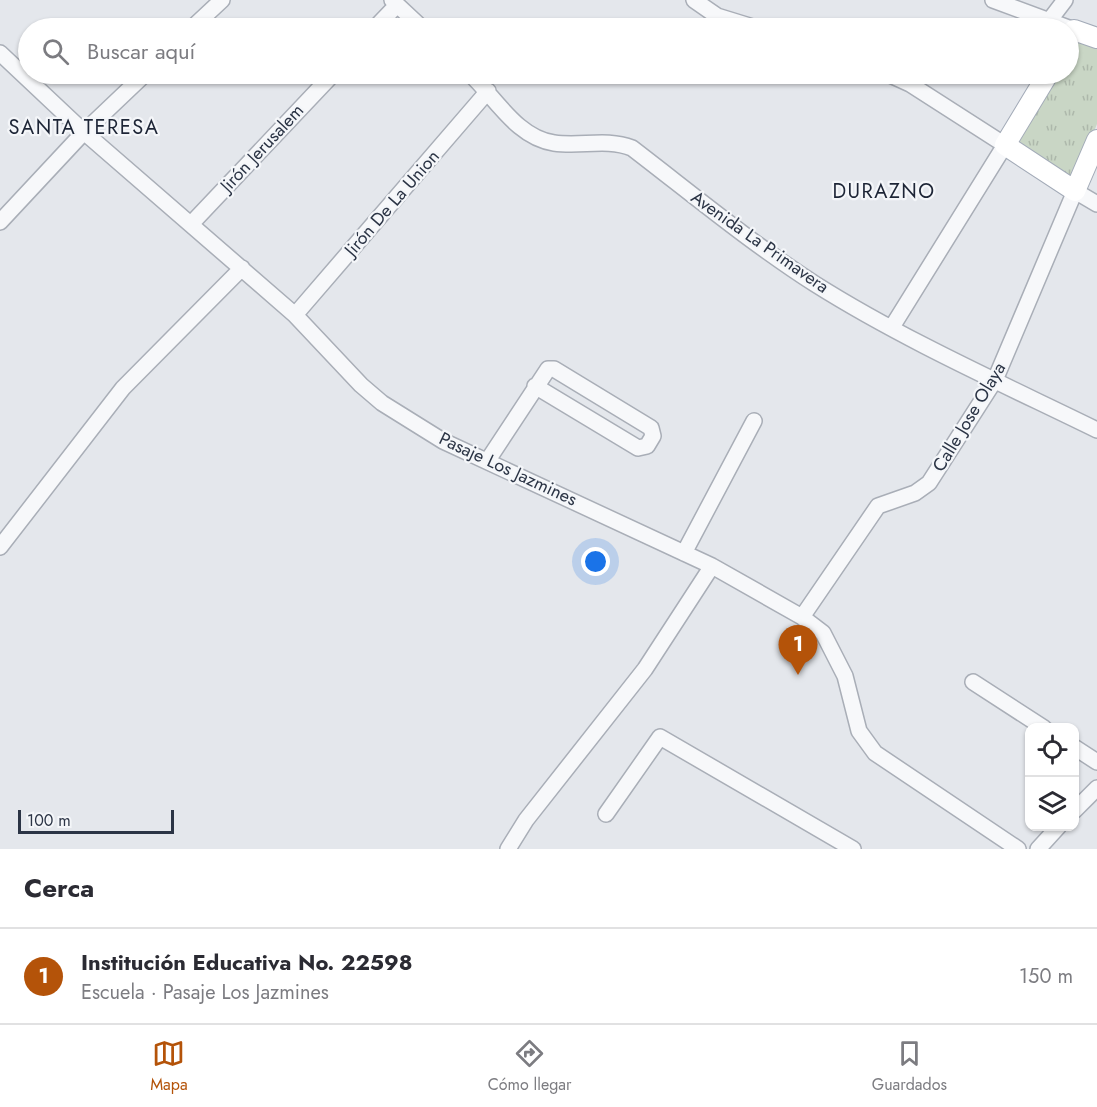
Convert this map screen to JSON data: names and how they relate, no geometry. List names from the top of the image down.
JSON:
{
  "streets": {
    "main road": ["Calle Jose Olaya"],
    "street": [
      "Jirón Jerusalem",
      "Jirón De La Union",
      "Avenida La Primavera",
      "Pasaje Los Jazmines"
    ]
  },
  "crossings": [
    ["Jirón Jerusalem", "Pasaje Los Jazmines"],
    ["Jirón De La Union", "Avenida La Primavera"],
    ["Jirón De La Union", "Pasaje Los Jazmines"],
    ["Avenida La Primavera", "Calle Jose Olaya"],
    ["Calle Jose Olaya", "Pasaje Los Jazmines"]
  ],
  "districts": ["SANTA TERESA", "DURAZNO"],
  "scale_bar": "100 m",
  "page": {
    "search": "Buscar aquí",
    "pins": "1",
    "scale": "100 m",
    "heading": "Cerca",
    "list": [
      {
        "mark": "1",
        "name": "Institución Educativa No. 22598",
        "note": "Escuela · Pasaje Los Jazmines",
        "value": "150 m"
      }
    ],
    "nav": ["Mapa", "Cómo llegar", "Guardados"]
  }
}
